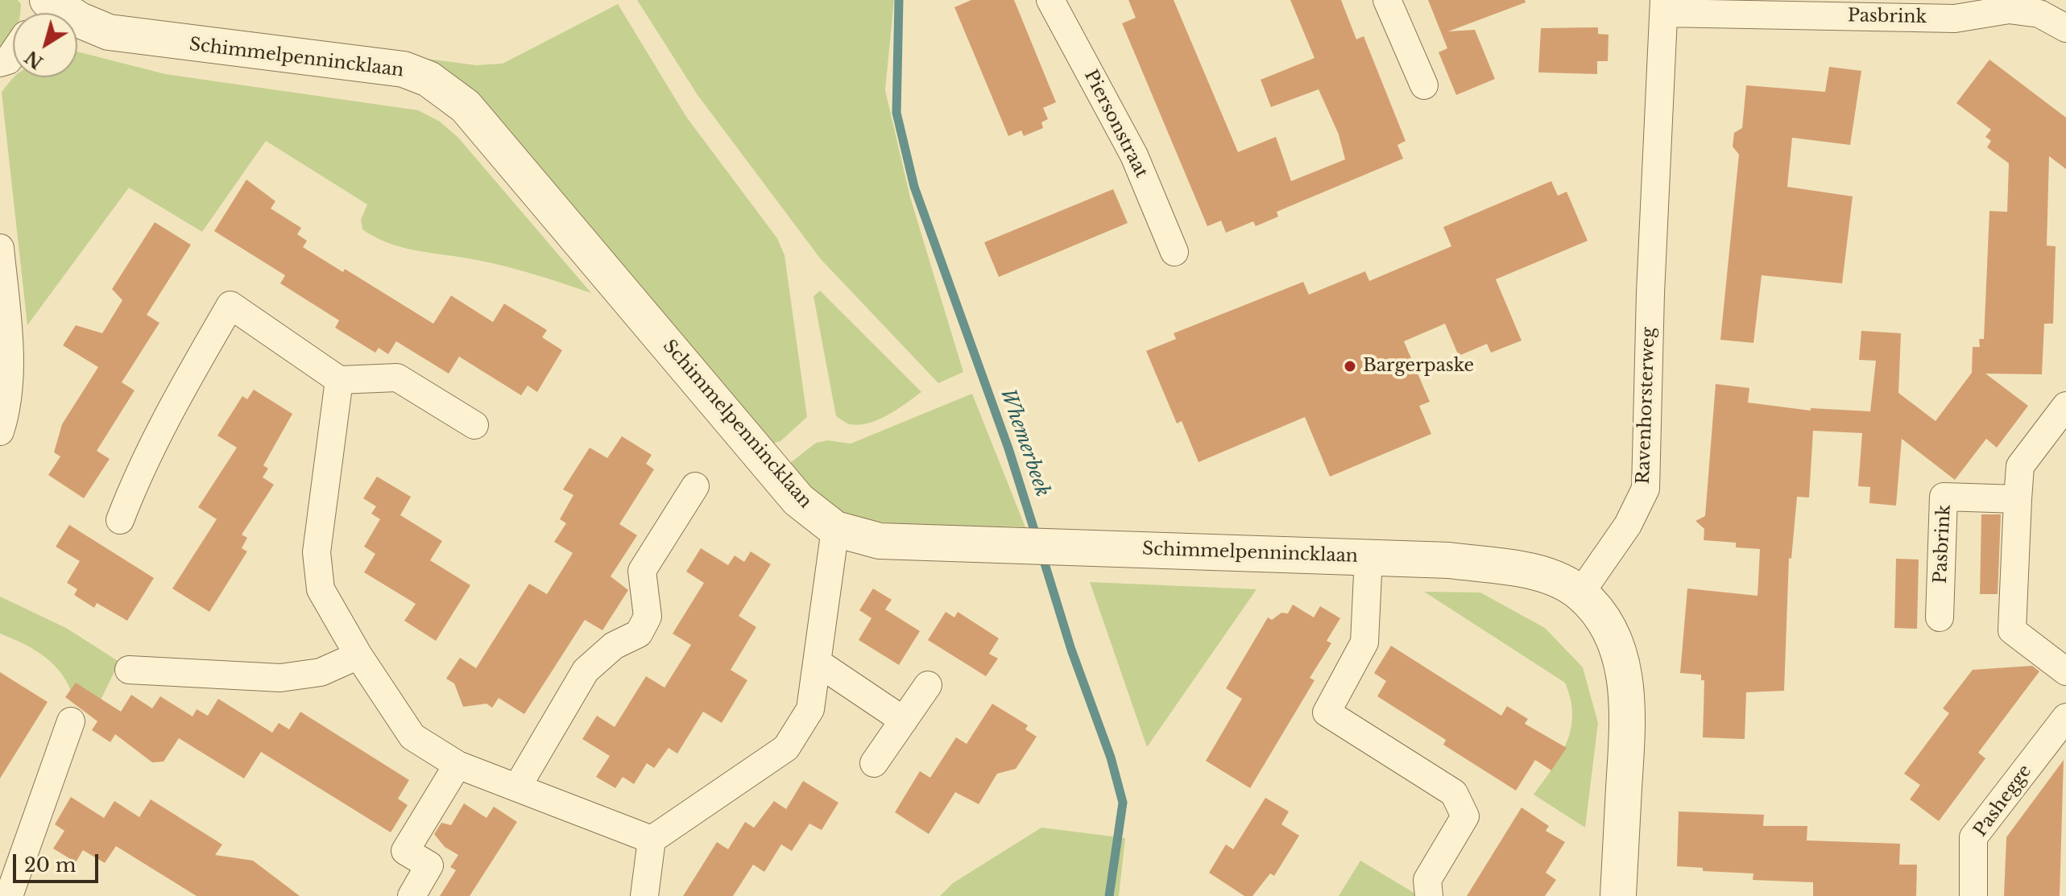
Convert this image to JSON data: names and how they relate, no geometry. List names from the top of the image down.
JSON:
{
  "streets": {
    "street": [
      "Pasbrink",
      "Schimmelpennincklaan",
      "Piersonstraat",
      "Ravenhorsterweg",
      "Pashegge"
    ]
  },
  "crossings": [
    ["Pasbrink", "Ravenhorsterweg"],
    ["Schimmelpennincklaan", "Ravenhorsterweg"]
  ],
  "water": ["Whemerbeek"],
  "places": ["Bargerpaske"],
  "scale_bar": "20 m",
  "north": "bottom left"
}
